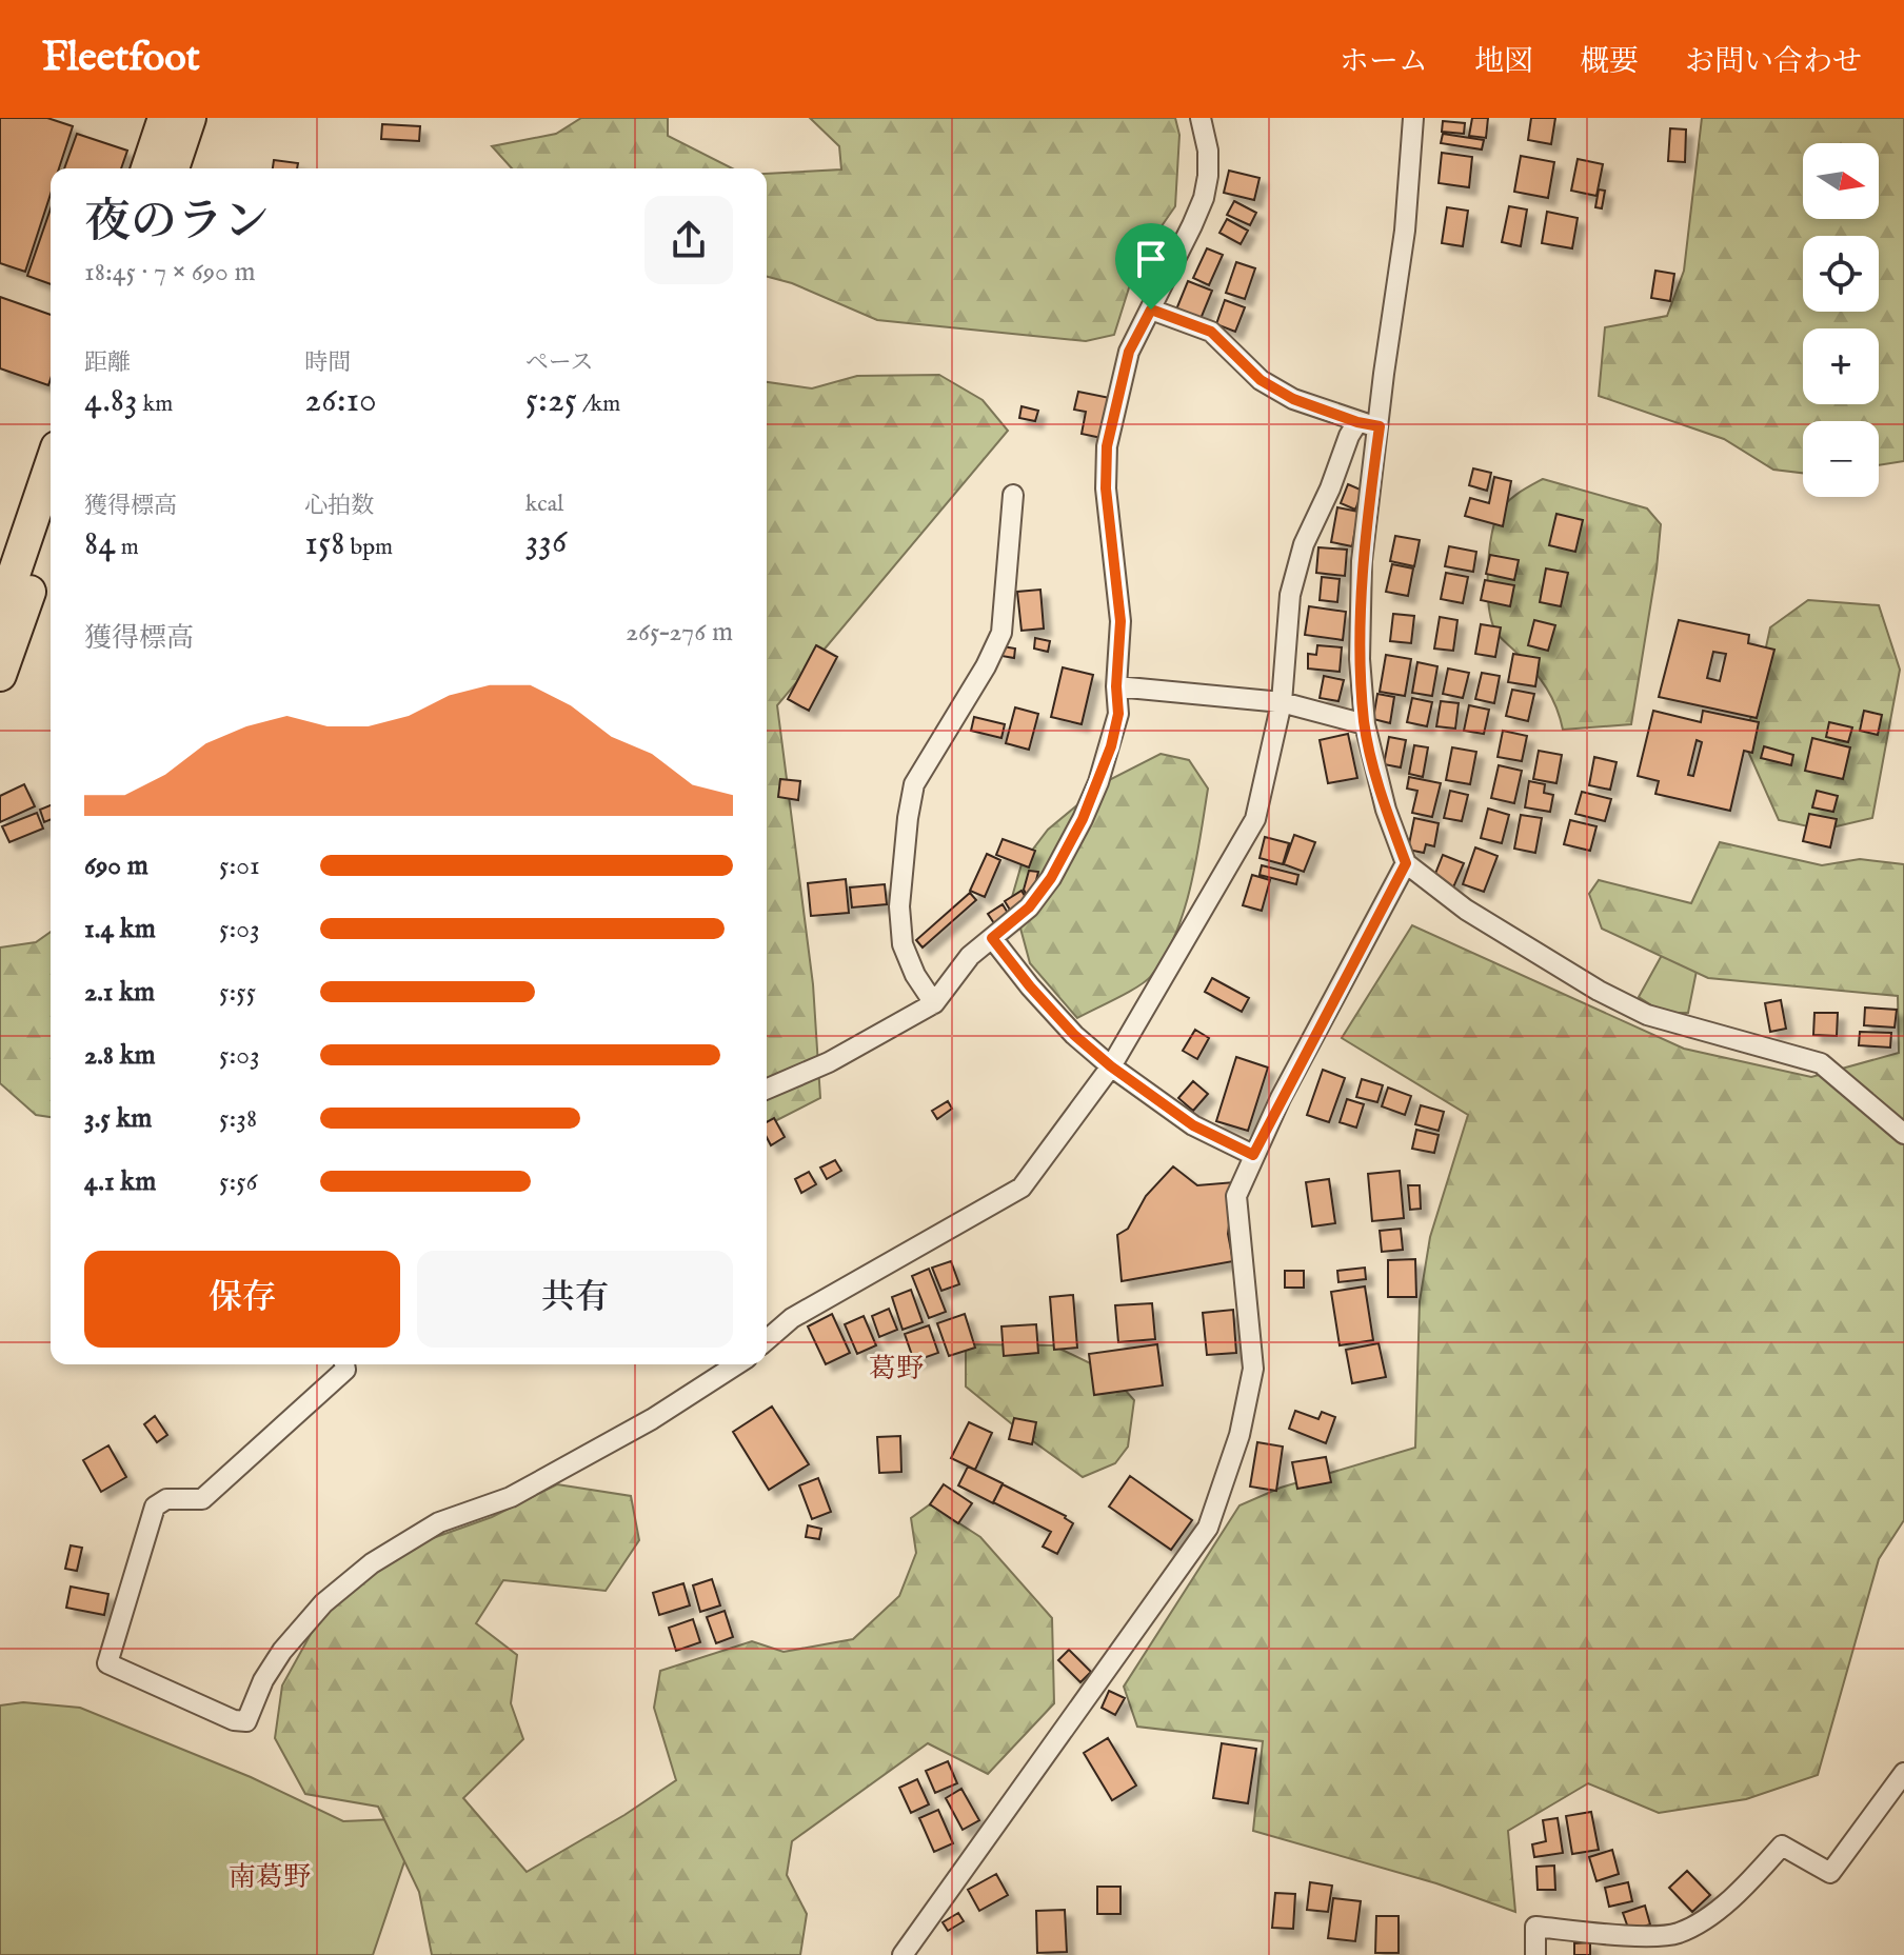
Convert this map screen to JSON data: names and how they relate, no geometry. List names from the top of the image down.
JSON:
{
  "districts": ["葛野", "南葛野"],
  "north": "right",
  "page": {
    "header": "Fleetfoot",
    "nav": [
      "ホーム",
      "地図",
      "概要",
      "お問い合わせ"
    ],
    "map_buttons": ["+", "−"],
    "heading": ["夜のラン", "18:45 · 7 × 690 m"],
    "stats": [
      ["距離", "4.83 km"],
      ["時間", "26:10"],
      ["ペース", "5:25 /km"],
      ["獲得標高", "84 m"],
      ["心拍数", "158 bpm"],
      ["kcal", "336"]
    ],
    "chart": ["獲得標高", "265–276 m"],
    "list": [
      {
        "name": "690 m",
        "note": "5:01"
      },
      {
        "name": "1.4 km",
        "note": "5:03"
      },
      {
        "name": "2.1 km",
        "note": "5:55"
      },
      {
        "name": "2.8 km",
        "note": "5:03"
      },
      {
        "name": "3.5 km",
        "note": "5:38"
      },
      {
        "name": "4.1 km",
        "note": "5:56"
      }
    ],
    "buttons": ["保存", "共有"]
  }
}
